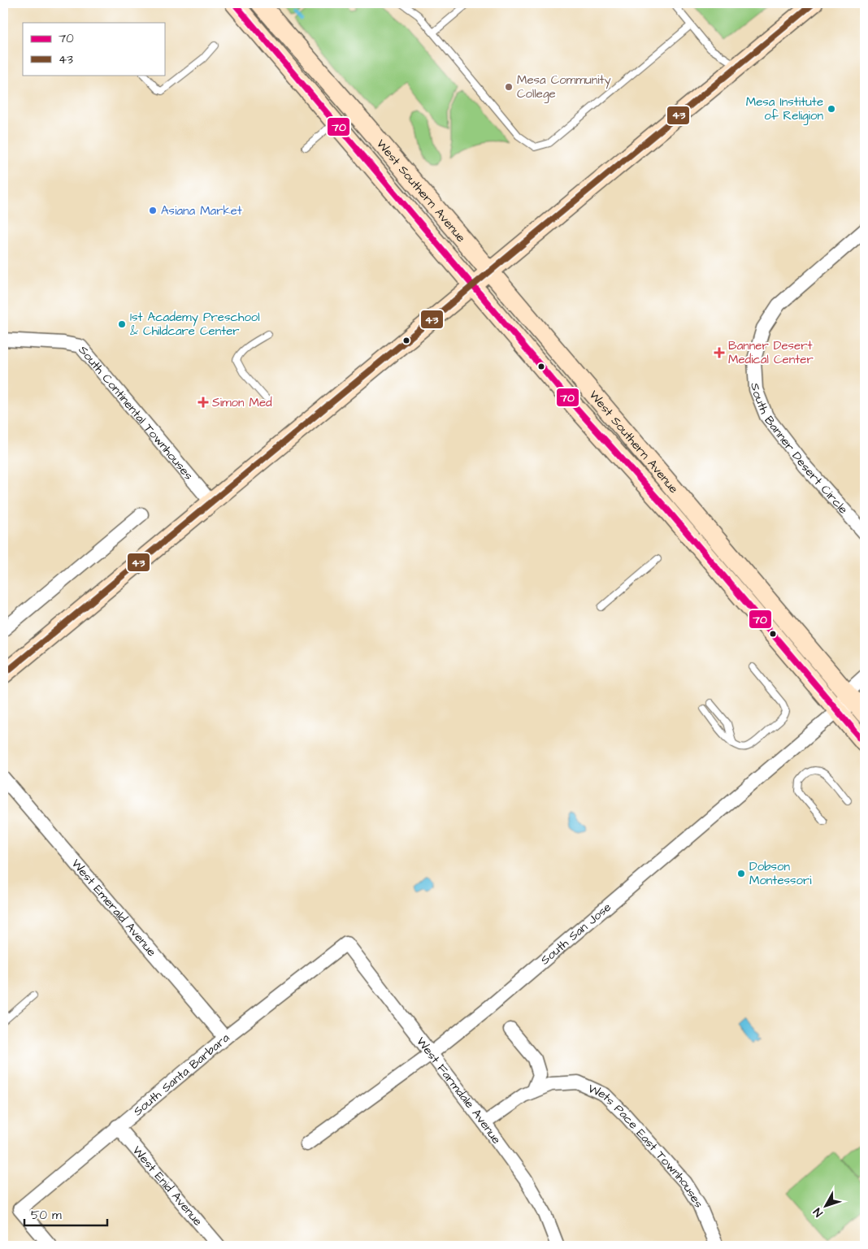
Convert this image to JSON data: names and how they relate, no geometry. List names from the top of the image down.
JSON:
{
  "streets": {
    "main road": ["West Southern Avenue"],
    "street": [
      "South Continental Townhouses",
      "South Banner Desert Circle",
      "West Emerald Avenue",
      "South San Jose",
      "South Santa Barbara",
      "West Farmdale Avenue",
      "Wets Pace East Townhouses",
      "West Enid Avenue"
    ]
  },
  "crossings": [
    ["West Southern Avenue", "South San Jose"],
    ["West Emerald Avenue", "South Santa Barbara"],
    ["South San Jose", "West Farmdale Avenue"],
    ["South Santa Barbara", "West Farmdale Avenue"],
    ["South Santa Barbara", "West Enid Avenue"],
    ["West Farmdale Avenue", "Wets Pace East Townhouses"]
  ],
  "places": {
    "other": [
      "Mesa Community College",
      "Mesa Institute of Religion",
      "Asiana Market",
      "1st Academy Preschool & Childcare Center",
      "Dobson Montessori"
    ],
    "health": ["Banner Desert Medical Center", "Simon Med"]
  },
  "lines": ["transit line 70", "transit line 43"],
  "legend": ["70", "43"],
  "scale_bar": "50 m",
  "north": "bottom left"
}
